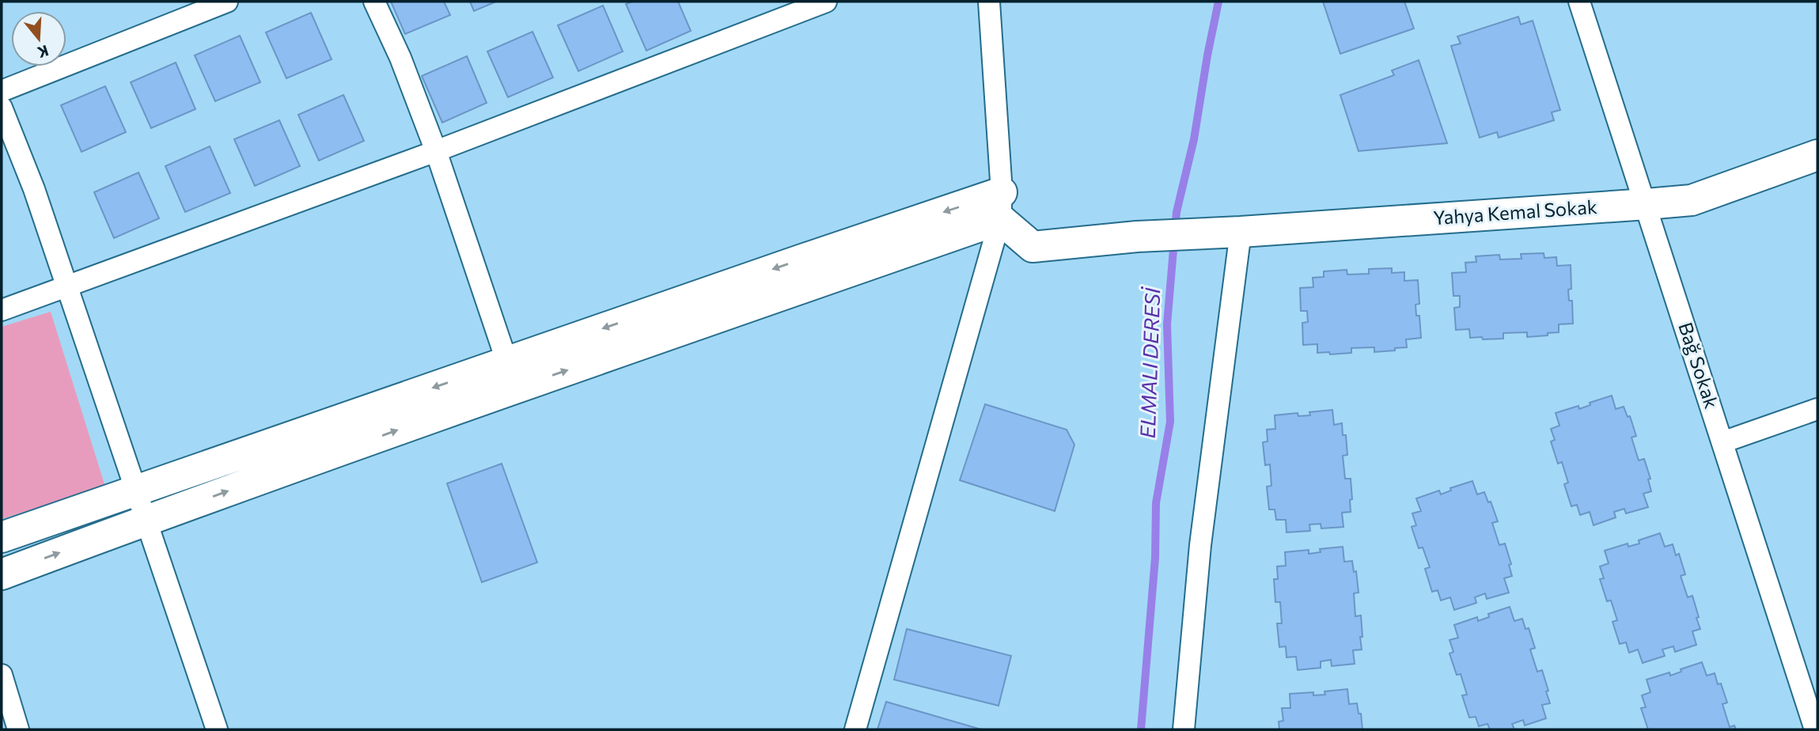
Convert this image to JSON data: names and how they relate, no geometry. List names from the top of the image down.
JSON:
{
  "streets": {
    "street": ["Yahya Kemal Sokak", "Bağ Sokak"]
  },
  "crossings": [
    ["Yahya Kemal Sokak", "Bağ Sokak"]
  ],
  "water": ["ELMALI DERESİ"],
  "north": "bottom"
}
